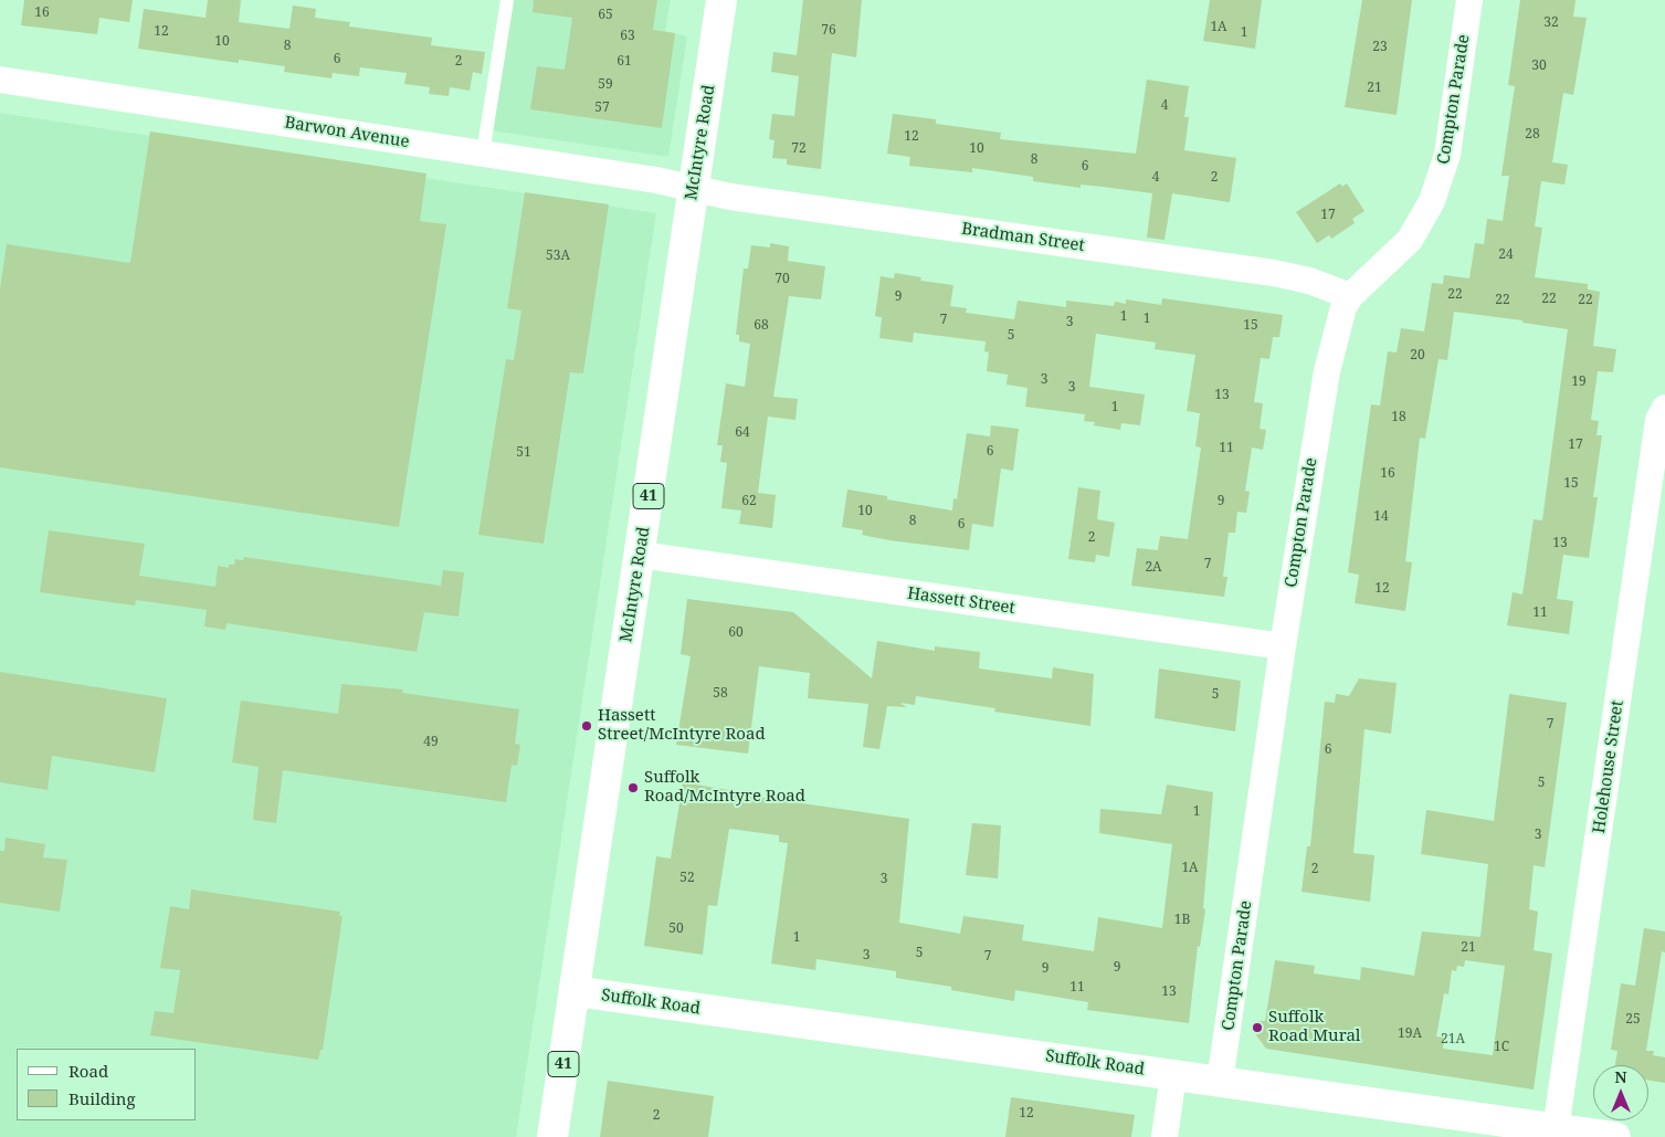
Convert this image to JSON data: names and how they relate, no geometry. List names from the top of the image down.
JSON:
{
  "streets": {
    "main road": ["McIntyre Road", "41", "Suffolk Road"],
    "street": [
      "Compton Parade",
      "Barwon Avenue",
      "Bradman Street",
      "Hassett Street",
      "Holehouse Street"
    ]
  },
  "crossings": [
    ["Compton Parade", "Bradman Street"],
    ["Compton Parade", "Hassett Street"],
    ["Compton Parade", "Suffolk Road"],
    ["Barwon Avenue", "McIntyre Road"],
    ["Barwon Avenue", "Bradman Street"],
    ["McIntyre Road", "Bradman Street"],
    ["McIntyre Road", "Hassett Street"],
    ["McIntyre Road", "Suffolk Road"],
    ["Holehouse Street", "Suffolk Road"]
  ],
  "places": ["Hassett Street/McIntyre Road", "Suffolk Road/McIntyre Road", "Suffolk Road Mural"],
  "house_numbers": [
    "16",
    "65",
    "32",
    "1A",
    "76",
    "12",
    "1",
    "63",
    "10",
    "8",
    "23",
    "6",
    "2",
    "61",
    "30",
    "59",
    "21",
    "4",
    "57",
    "28",
    "12",
    "72",
    "10",
    "8",
    "6",
    "4",
    "2",
    "17",
    "24",
    "53A",
    "70",
    "22",
    "9",
    "22",
    "22",
    "22",
    "1",
    "1",
    "7",
    "3",
    "68",
    "15",
    "5",
    "20",
    "3",
    "19",
    "3",
    "13",
    "1",
    "18",
    "64",
    "17",
    "11",
    "6",
    "51",
    "16",
    "15",
    "62",
    "9",
    "10",
    "14",
    "8",
    "6",
    "2",
    "13",
    "7",
    "2A",
    "12",
    "11",
    "60",
    "58",
    "5",
    "7",
    "49",
    "6",
    "5",
    "1",
    "3",
    "1A",
    "2",
    "52",
    "3",
    "1B",
    "50",
    "1",
    "21",
    "5",
    "3",
    "7",
    "9",
    "9",
    "11",
    "13",
    "25",
    "19A",
    "21A",
    "1C",
    "12",
    "2"
  ],
  "legend": ["Road", "Building"],
  "north": "top"
}
